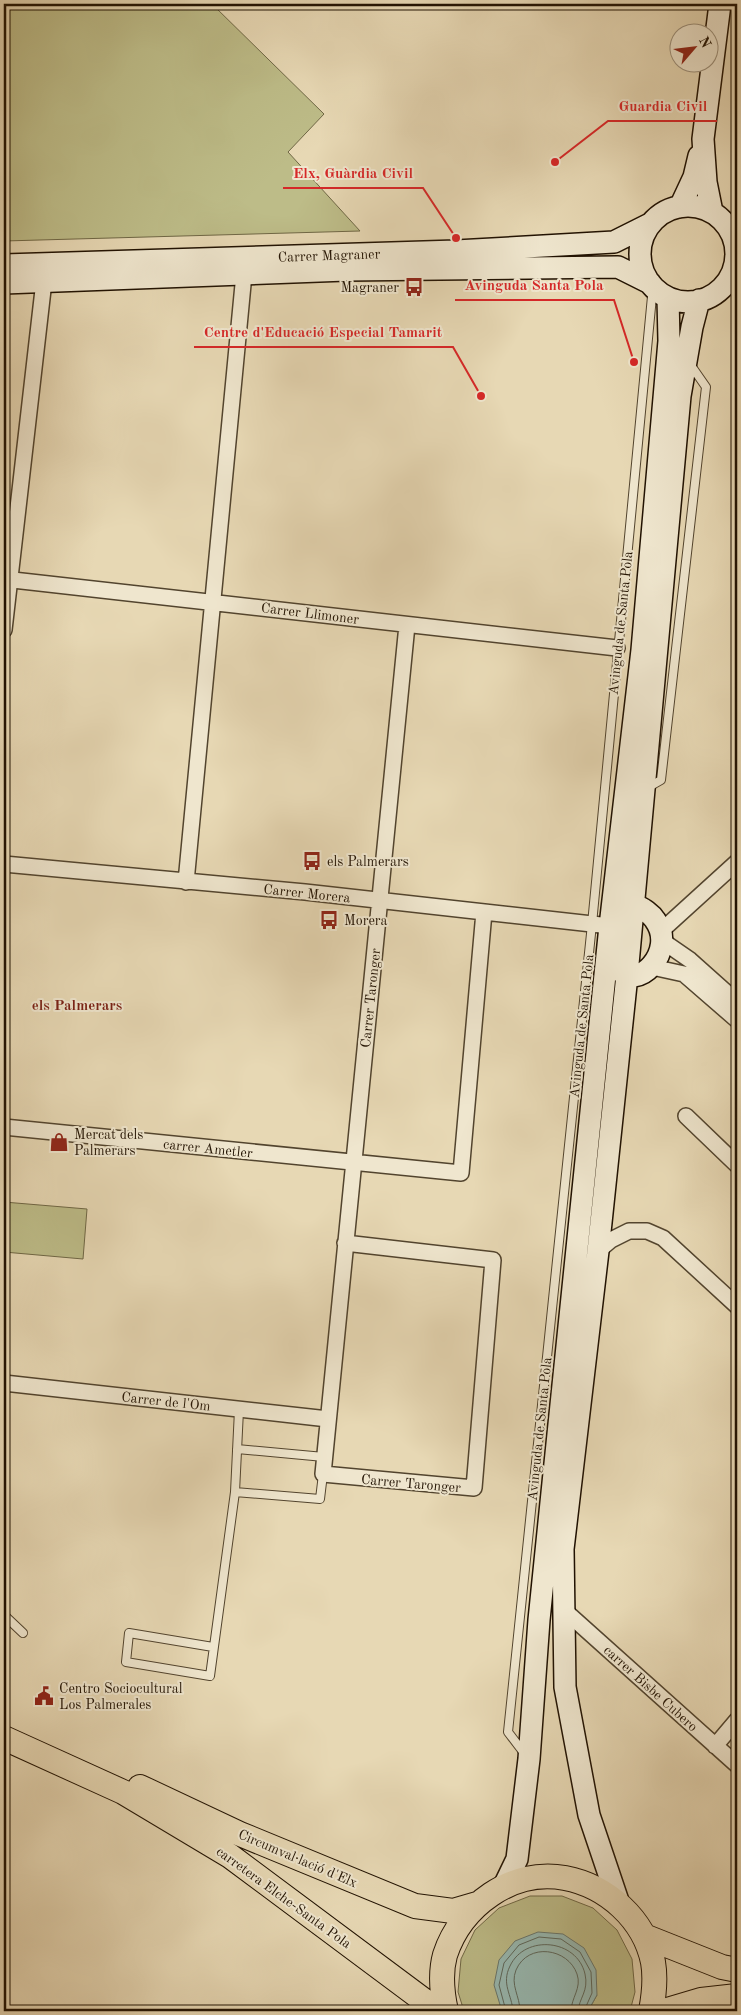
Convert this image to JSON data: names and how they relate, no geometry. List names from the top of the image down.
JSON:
{
  "streets": {
    "main road": [
      "Carrer Magraner",
      "Avinguda de Santa Pola",
      "Circumval·lació d'Elx",
      "carretera Elche-Santa Pola"
    ],
    "street": [
      "Carrer Llimoner",
      "Carrer Morera",
      "Carrer Taronger",
      "carrer Ametler",
      "Carrer de l'Om",
      "carrer Bisbe Cubero"
    ]
  },
  "crossings": [
    ["Carrer Magraner", "Avinguda de Santa Pola"],
    ["Carrer Llimoner", "Avinguda de Santa Pola"],
    ["Carrer Llimoner", "Carrer Taronger"],
    ["Avinguda de Santa Pola", "Carrer Morera"],
    ["Carrer Morera", "Carrer Taronger"],
    ["Carrer Taronger", "carrer Ametler"],
    ["Carrer Taronger", "Carrer de l'Om"],
    ["Circumval·lació d'Elx", "carretera Elche-Santa Pola"]
  ],
  "districts": ["els Palmerars"],
  "places": {
    "other": [
      "Guardia Civil",
      "Elx, Guàrdia Civil",
      "Avinguda Santa Pola",
      "Centre d'Educació Especial Tamarit"
    ],
    "bus stop": ["Magraner", "els Palmerars", "Morera"],
    "shop": ["Mercat dels Palmerars"],
    "public building": ["Centro Sociocultural Los Palmerales"]
  },
  "north": "top right"
}
